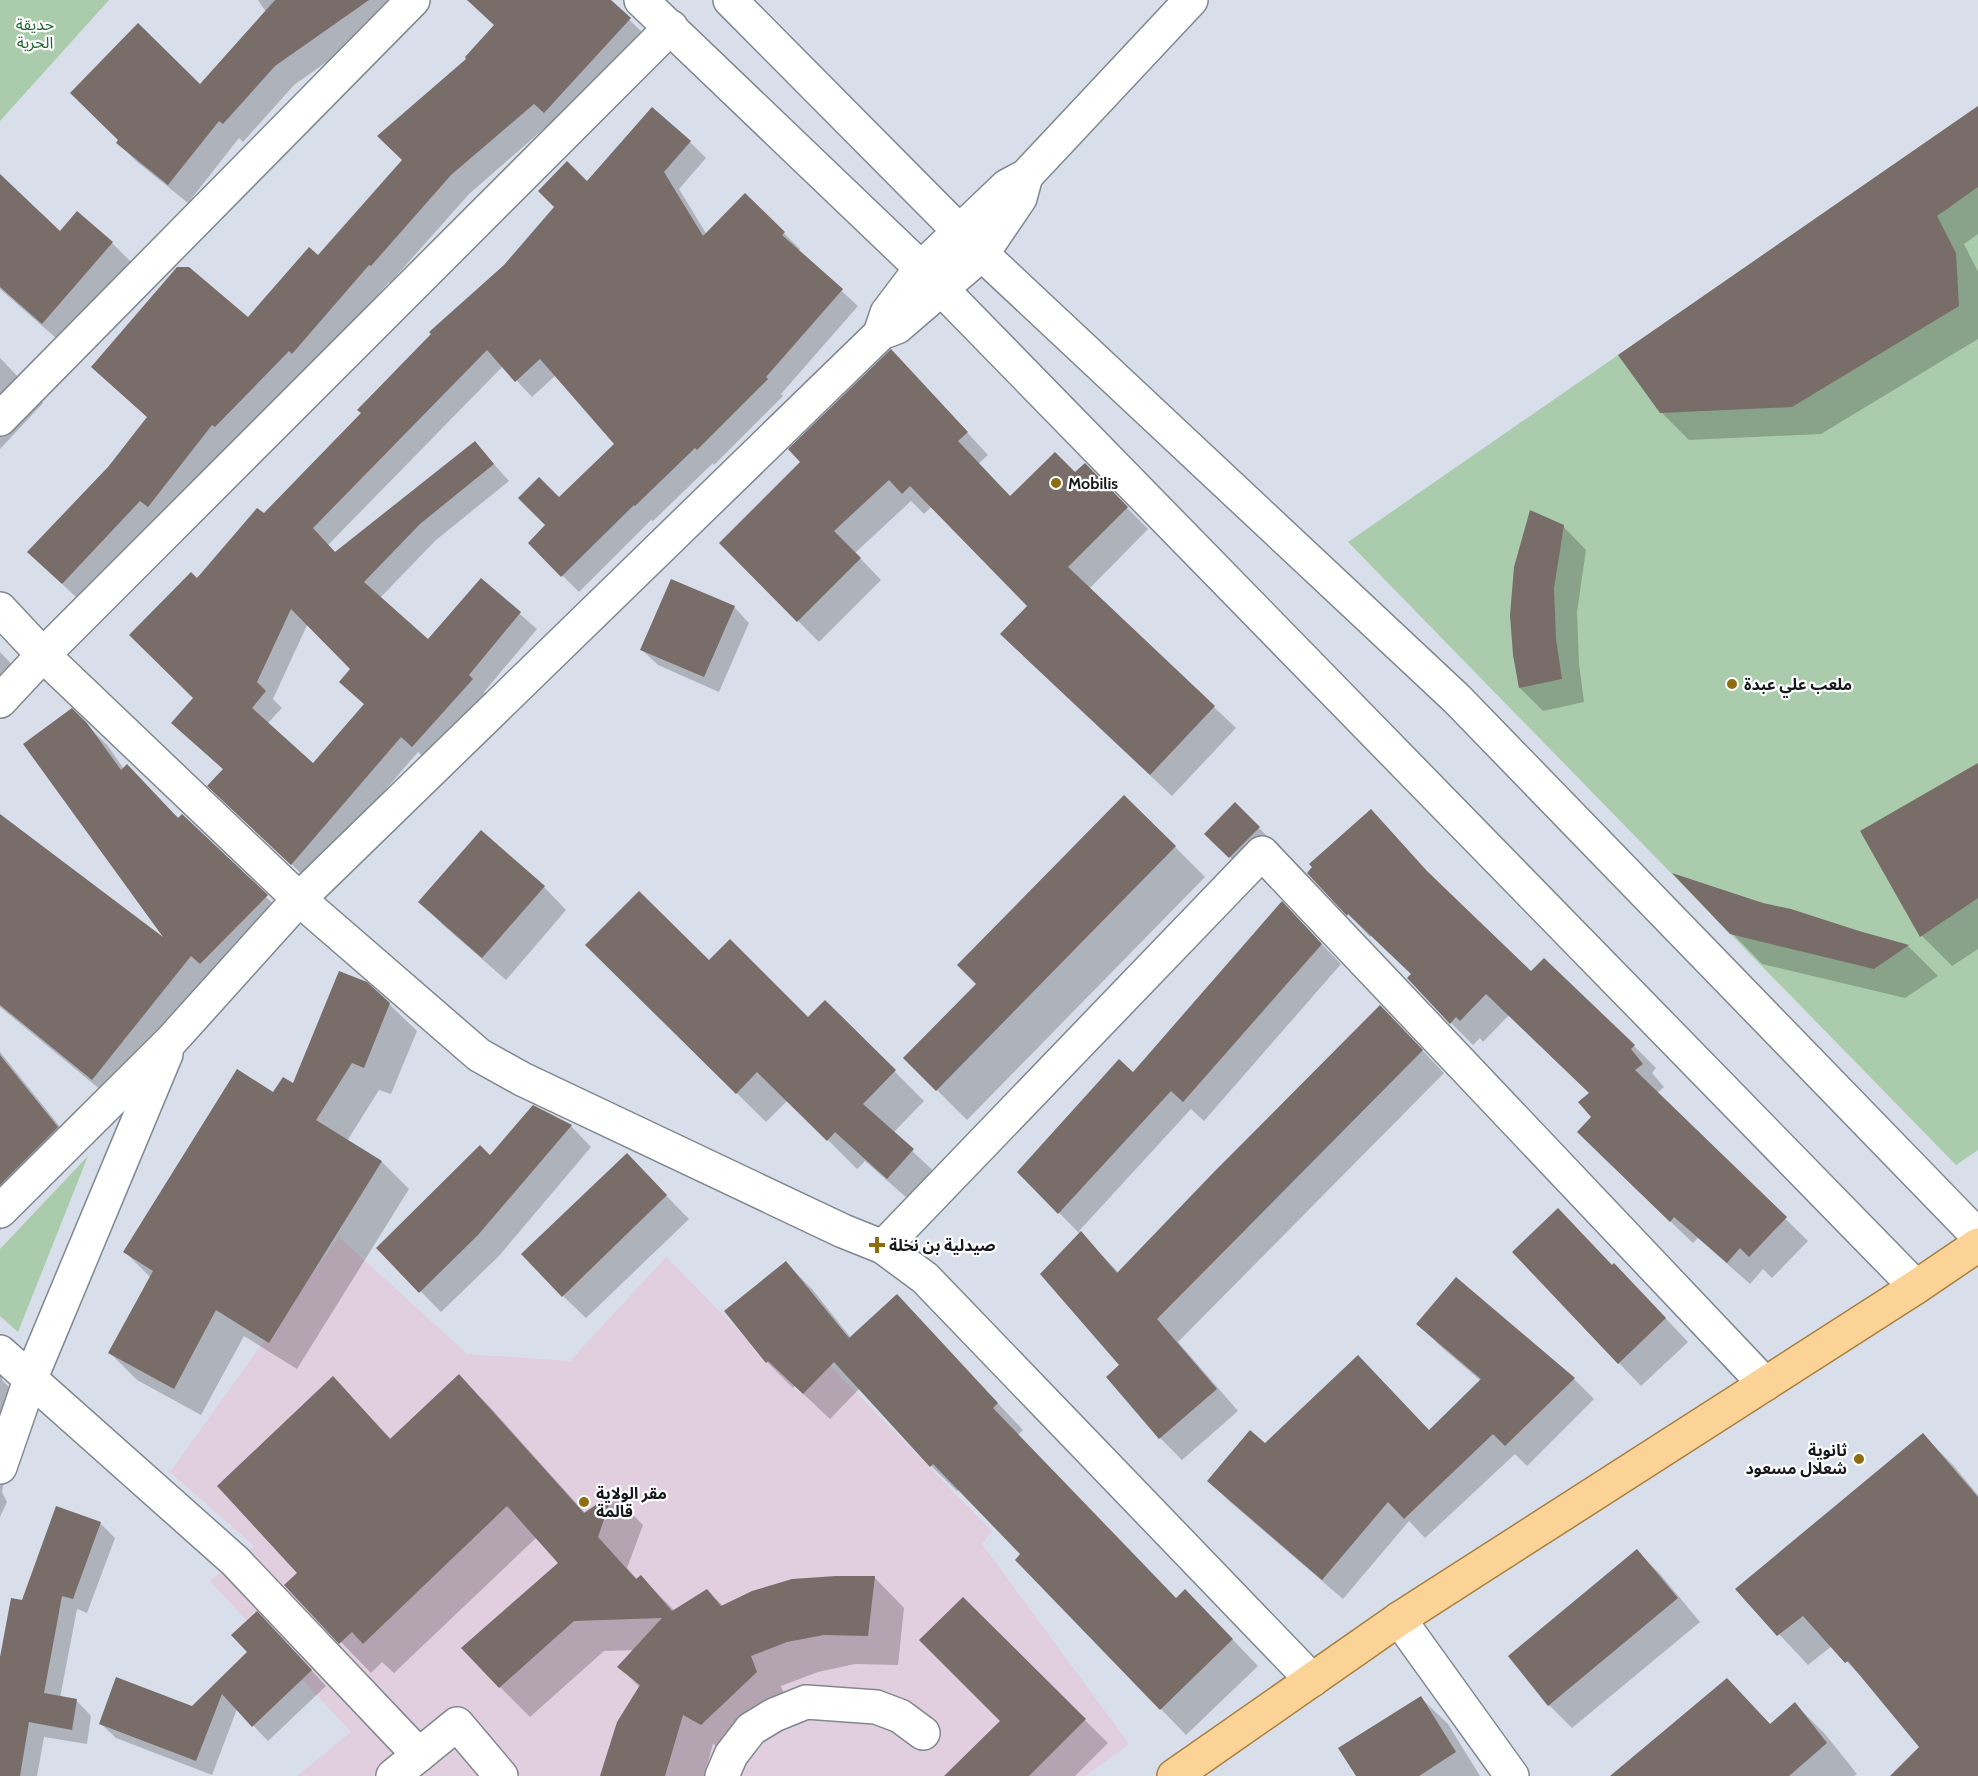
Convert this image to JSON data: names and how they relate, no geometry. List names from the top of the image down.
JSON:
{
  "parks": ["حديقة الحرية"],
  "places": {
    "other": [
      "Mobilis",
      "ملعب علي عبدة",
      "ثانوية شعلال مسعود",
      "مقر الولاية قالمة"
    ],
    "health": ["صيدلية بن نخلة"]
  }
}
